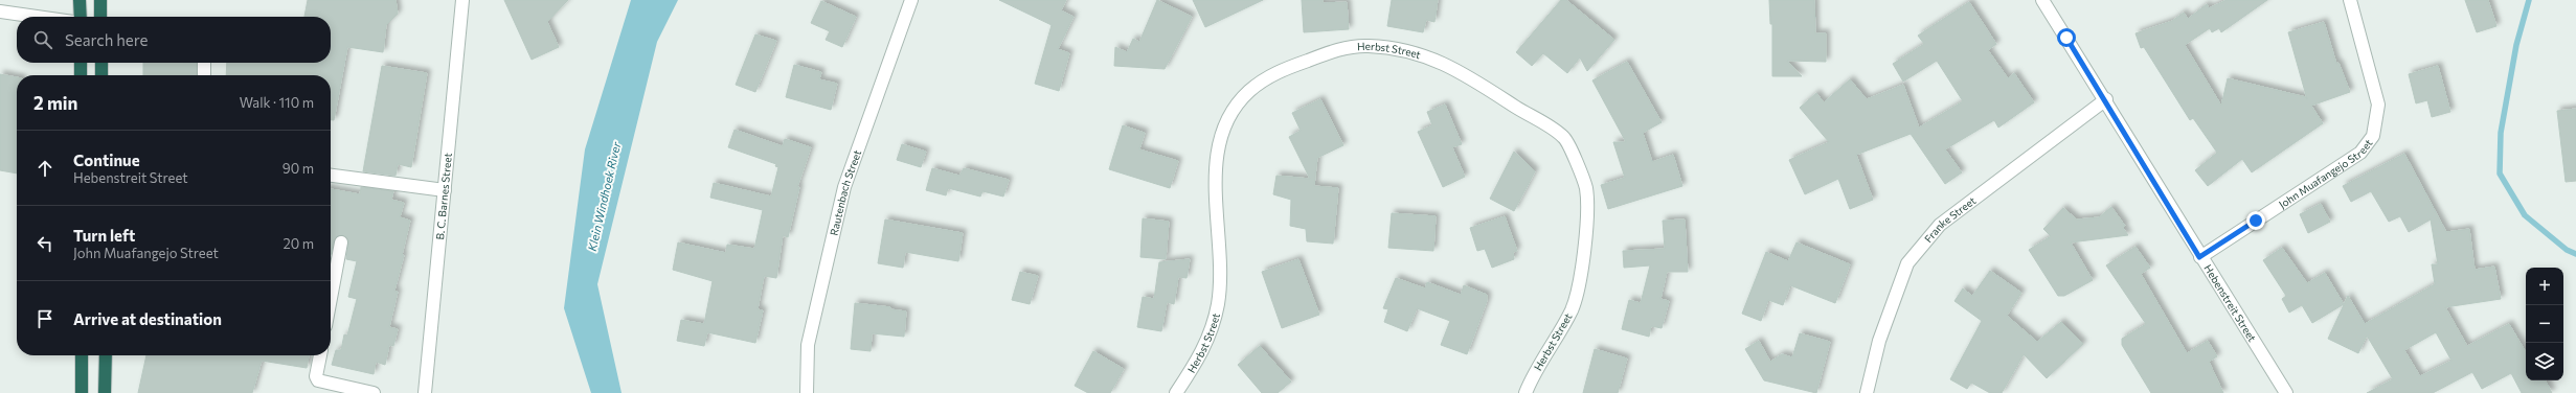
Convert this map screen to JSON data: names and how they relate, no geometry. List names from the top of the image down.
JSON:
{
  "streets": {
    "street": [
      "Herbst Street",
      "John Muafangejo Street",
      "Rautenbach Street",
      "B. C. Barnes Street",
      "Franke Street",
      "Hebenstreit Street"
    ]
  },
  "crossings": [
    ["John Muafangejo Street", "Hebenstreit Street"],
    ["Franke Street", "Hebenstreit Street"]
  ],
  "water": ["Klein Windhoek River"],
  "page": {
    "search": "Search here",
    "heading": ["2 min", "Walk · 110 m"],
    "list": [
      ["Continue", "Hebenstreit Street", "90 m"],
      ["Turn left", "John Muafangejo Street", "20 m"],
      "Arrive at destination"
    ],
    "map_buttons": ["+", "−"]
  }
}
